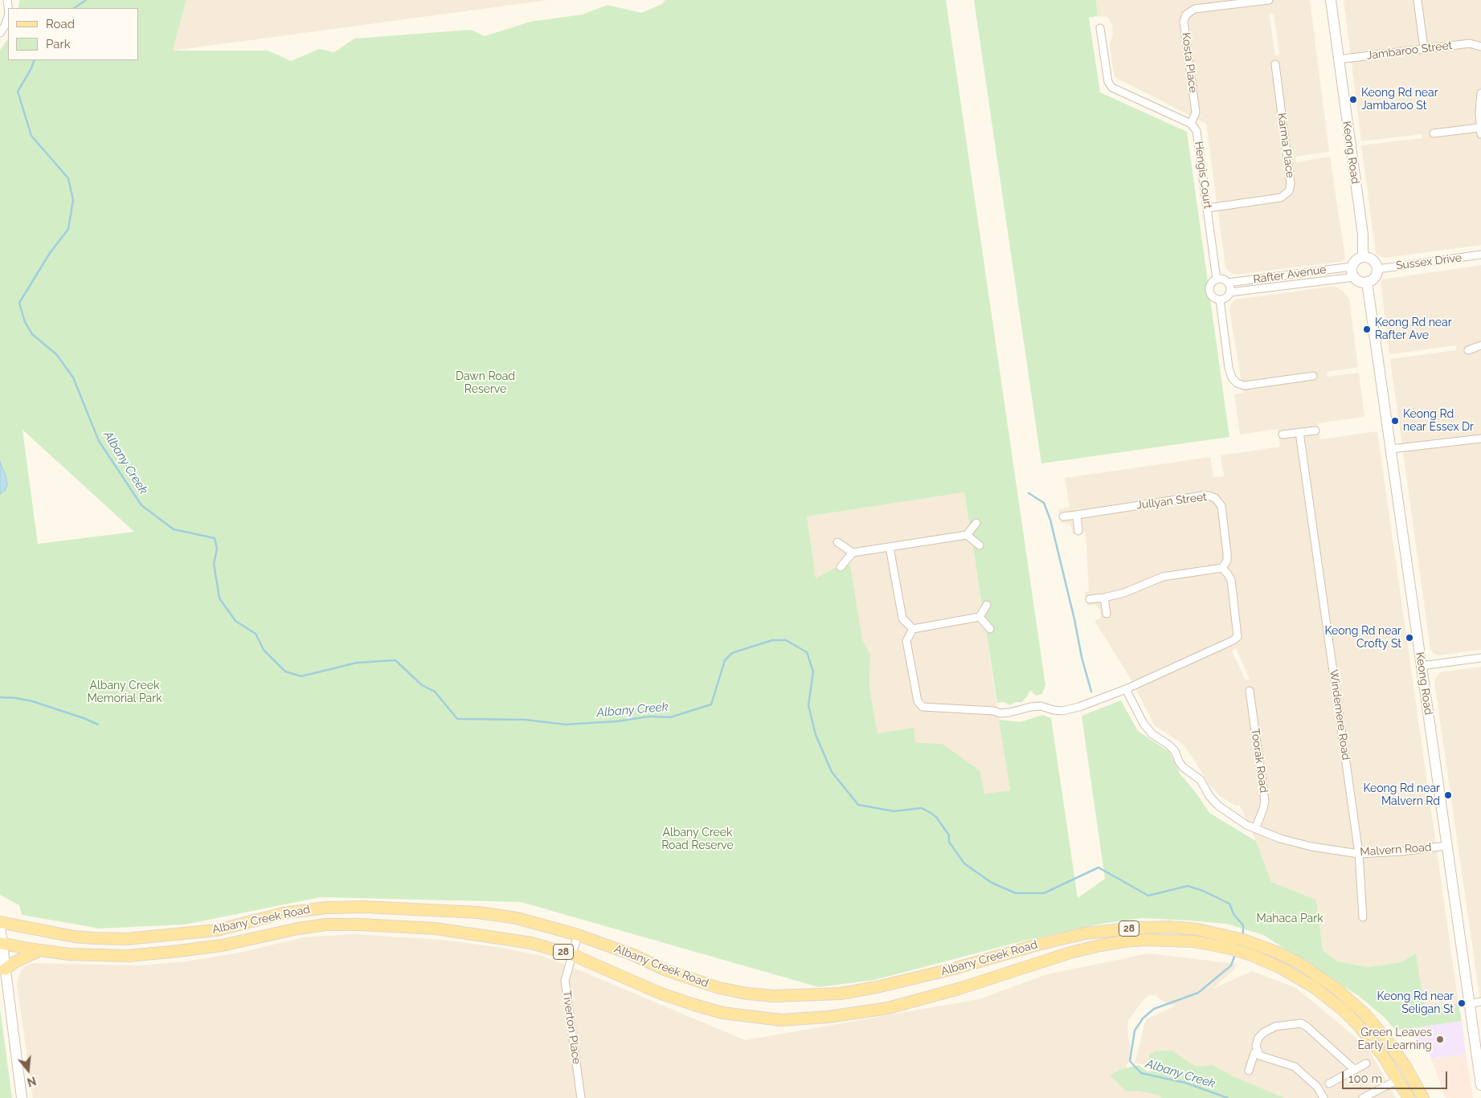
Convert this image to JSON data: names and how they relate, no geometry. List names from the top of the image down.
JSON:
{
  "streets": {
    "main road": ["Albany Creek Road", "28"],
    "street": [
      "Jambaroo Street",
      "Kosta Place",
      "Karma Place",
      "Keong Road",
      "Hengis Court",
      "Sussex Drive",
      "Rafter Avenue",
      "Jullyan Street",
      "Windemere Road",
      "Toorak Road",
      "Malvern Road",
      "Tiverton Place"
    ]
  },
  "crossings": [
    ["Jambaroo Street", "Keong Road"],
    ["Kosta Place", "Hengis Court"],
    ["Karma Place", "Hengis Court"],
    ["Keong Road", "Sussex Drive"],
    ["Keong Road", "Rafter Avenue"],
    ["Keong Road", "Malvern Road"],
    ["Hengis Court", "Rafter Avenue"],
    ["Sussex Drive", "Rafter Avenue"],
    ["Windemere Road", "Malvern Road"],
    ["Toorak Road", "Malvern Road"],
    ["Albany Creek Road", "Tiverton Place"]
  ],
  "water": ["Albany Creek"],
  "parks": [
    "Dawn Road Reserve",
    "Albany Creek Memorial Park",
    "Albany Creek Road Reserve",
    "Mahaca Park"
  ],
  "places": [
    "Keong Rd near Jambaroo St",
    "Keong Rd near Rafter Ave",
    "Keong Rd near Essex Dr",
    "Keong Rd near Crofty St",
    "Keong Rd near Malvern Rd",
    "Keong Rd near Seligan St",
    "Green Leaves Early Learning"
  ],
  "legend": ["Road", "Park"],
  "scale_bar": "100 m",
  "north": "bottom"
}
